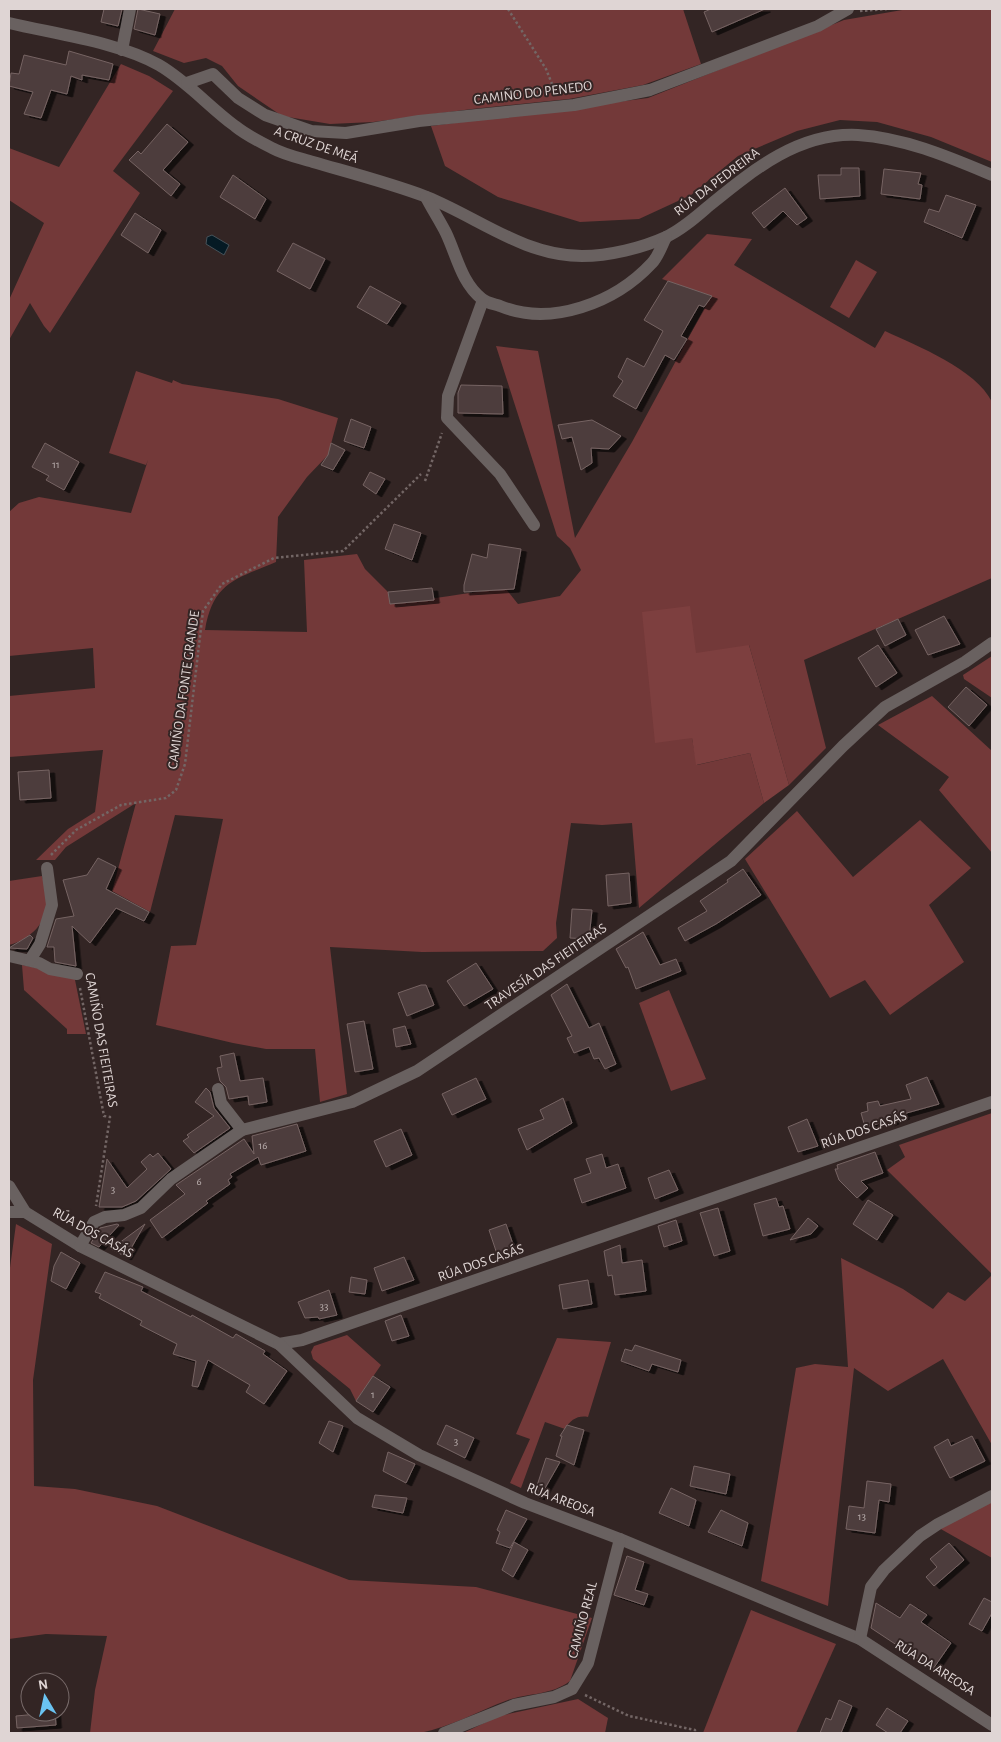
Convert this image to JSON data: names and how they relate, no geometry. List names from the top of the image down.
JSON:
{
  "streets": {
    "street": [
      "CAMIÑO DO PENEDO",
      "A CRUZ DE MEÁ",
      "RÚA DA PEDREIRA",
      "TRAVESÍA DAS FIEITEIRAS",
      "RÚA DOS CASÁS",
      "RÚA AREOSA",
      "CAMIÑO REAL",
      "RÚA DA AREOSA"
    ],
    "path": ["CAMIÑO DA FONTE GRANDE", "CAMIÑO DAS FIEITEIRAS"]
  },
  "crossings": [
    ["CAMIÑO DO PENEDO", "A CRUZ DE MEÁ"],
    ["A CRUZ DE MEÁ", "RÚA DA PEDREIRA"],
    ["TRAVESÍA DAS FIEITEIRAS", "CAMIÑO DAS FIEITEIRAS"],
    ["RÚA DOS CASÁS", "RÚA AREOSA"],
    ["RÚA AREOSA", "CAMIÑO REAL"],
    ["RÚA AREOSA", "RÚA DA AREOSA"]
  ],
  "house_numbers": [
    "11",
    "16",
    "6",
    "3",
    "33",
    "1",
    "3",
    "13"
  ],
  "north": "top"
}
